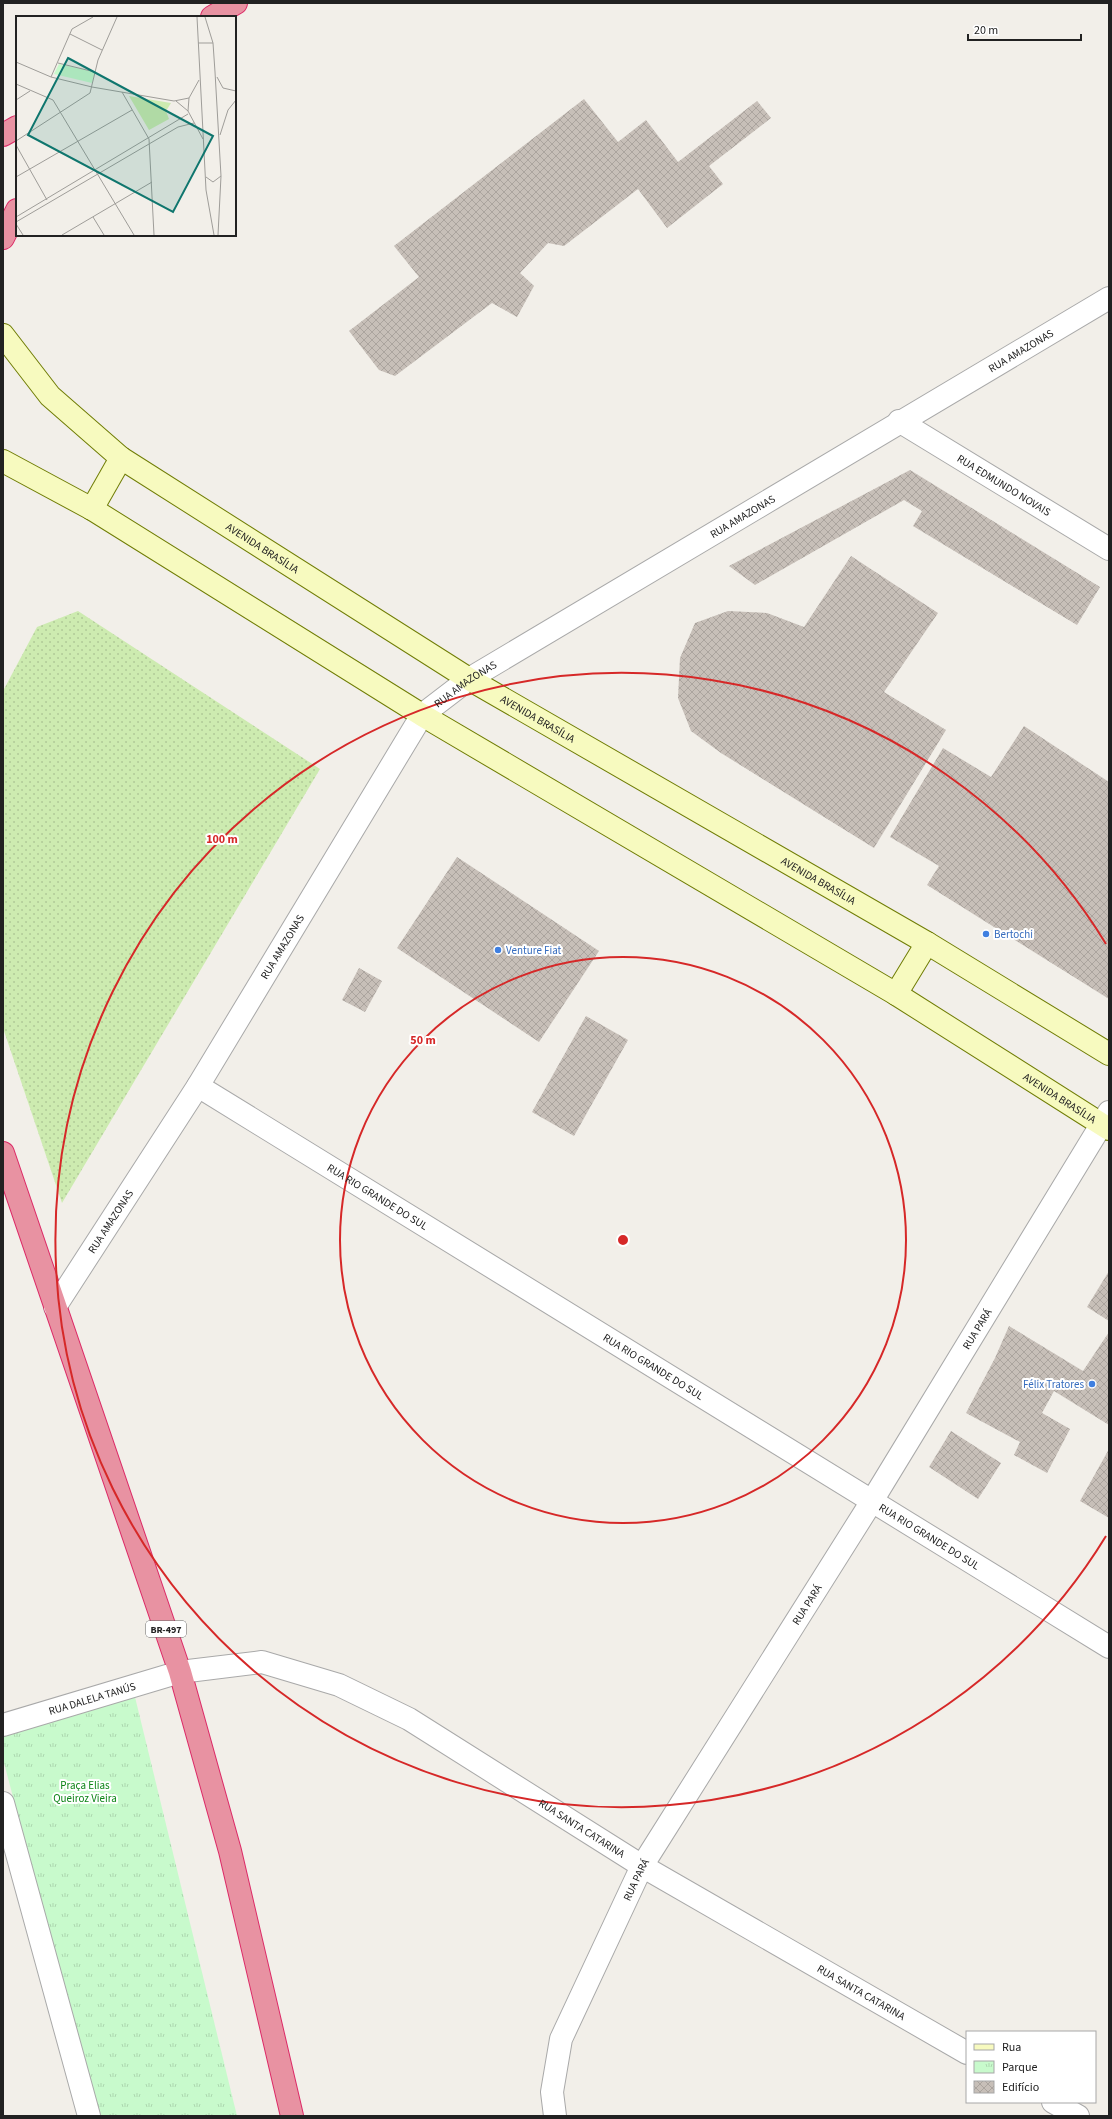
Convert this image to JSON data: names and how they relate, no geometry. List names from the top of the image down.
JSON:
{
  "streets": {
    "highway": ["BR-497"],
    "street": [
      "RUA AMAZONAS",
      "RUA EDMUNDO NOVAIS",
      "AVENIDA BRASÍLIA",
      "RUA RIO GRANDE DO SUL",
      "RUA PARÁ",
      "RUA DALELA TANÚS",
      "RUA SANTA CATARINA"
    ]
  },
  "crossings": [
    ["RUA AMAZONAS", "RUA EDMUNDO NOVAIS"],
    ["RUA AMAZONAS", "AVENIDA BRASÍLIA"],
    ["RUA AMAZONAS", "RUA RIO GRANDE DO SUL"],
    ["RUA AMAZONAS", "BR-497"],
    ["AVENIDA BRASÍLIA", "RUA PARÁ"],
    ["RUA RIO GRANDE DO SUL", "RUA PARÁ"],
    ["RUA PARÁ", "RUA SANTA CATARINA"],
    ["BR-497", "RUA DALELA TANÚS"],
    ["BR-497", "RUA SANTA CATARINA"],
    ["RUA DALELA TANÚS", "RUA SANTA CATARINA"]
  ],
  "parks": ["Praça Elias Queiroz Vieira"],
  "places": ["Bertochi", "Venture Fiat", "Félix Tratores"],
  "legend": ["Rua", "Parque", "Edifício"],
  "scale_bar": "20 m",
  "rings": ["100 m", "50 m"]
}
